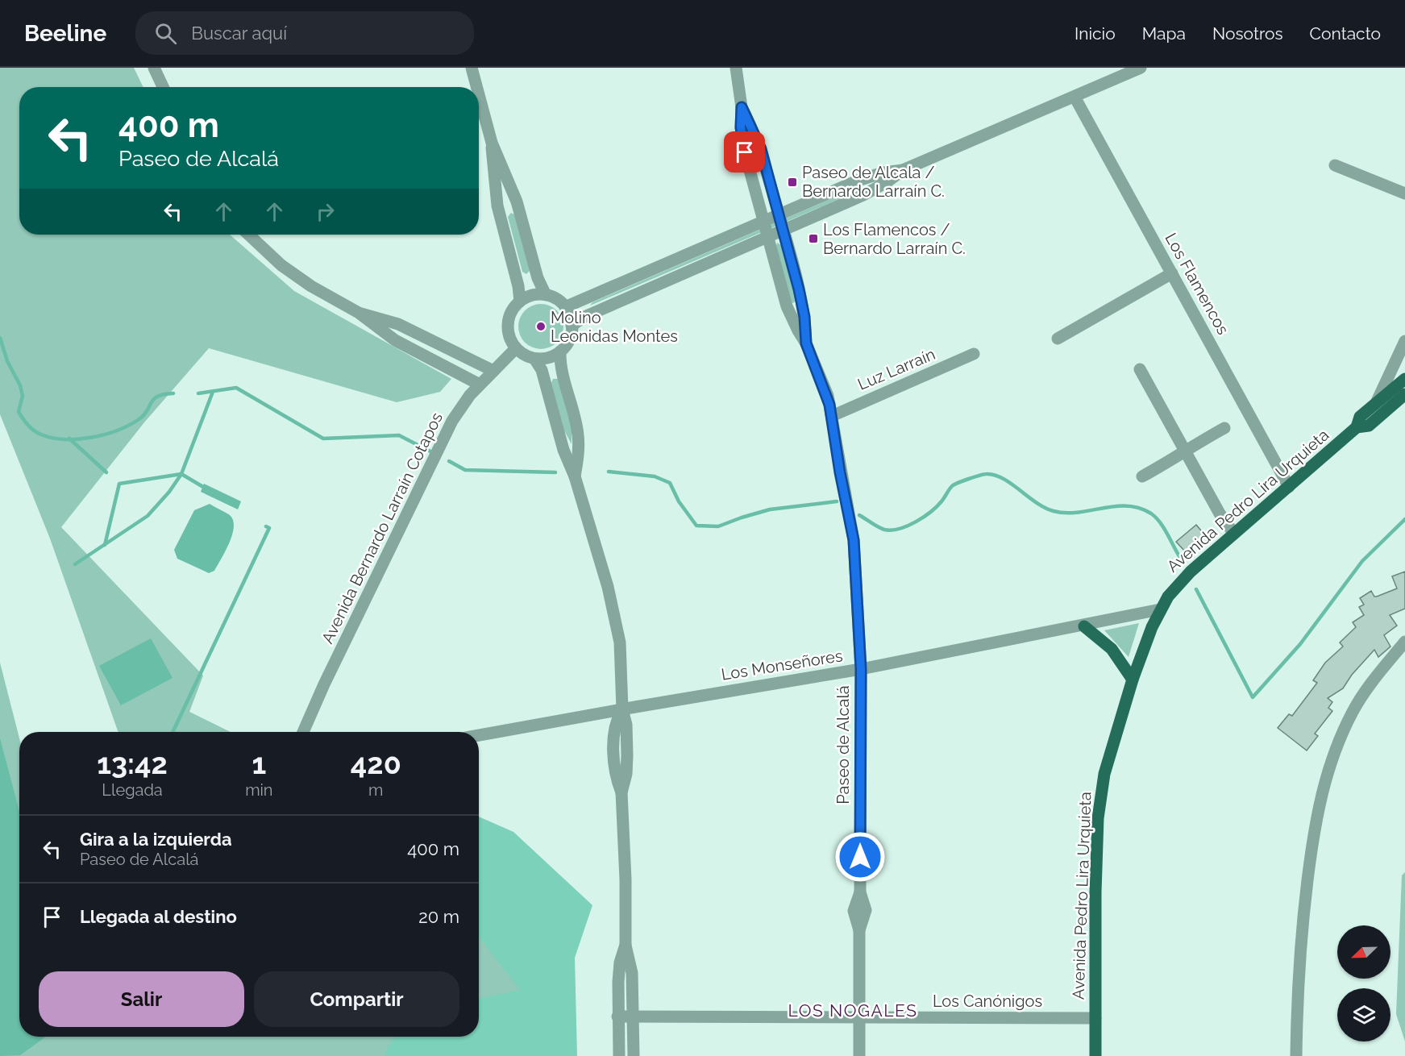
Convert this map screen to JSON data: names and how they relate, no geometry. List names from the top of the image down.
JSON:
{
  "streets": {
    "main road": ["Avenida Pedro Lira Urquieta"],
    "street": [
      "Los Flamencos",
      "Luz Larraín",
      "Avenida Bernardo Larraín Cotapos",
      "Los Monseñores",
      "Paseo de Alcalá",
      "Los Canónigos"
    ]
  },
  "crossings": [
    ["Los Flamencos", "Avenida Pedro Lira Urquieta"],
    ["Luz Larraín", "Paseo de Alcalá"],
    ["Avenida Pedro Lira Urquieta", "Los Monseñores"],
    ["Avenida Pedro Lira Urquieta", "Los Canónigos"],
    ["Los Monseñores", "Paseo de Alcalá"],
    ["Paseo de Alcalá", "Los Canónigos"]
  ],
  "districts": ["LOS NOGALES"],
  "places": {
    "transit": ["Paseo de Alcala / Bernardo Larraín C.", "Los Flamencos / Bernardo Larraín C."],
    "other": ["Molino Leonidas Montes"]
  },
  "north": "bottom left",
  "page": {
    "header": "Beeline",
    "search": "Buscar aquí",
    "nav": [
      "Inicio",
      "Mapa",
      "Nosotros",
      "Contacto"
    ],
    "turn": ["400 m", "Paseo de Alcalá"],
    "eta": [
      "13:42",
      "Llegada",
      "1",
      "min",
      "420",
      "m"
    ],
    "list": [
      {
        "name": "Gira a la izquierda",
        "note": "Paseo de Alcalá",
        "value": "400 m"
      },
      {
        "name": "Llegada al destino",
        "value": "20 m"
      }
    ],
    "buttons": ["Salir", "Compartir"]
  }
}
